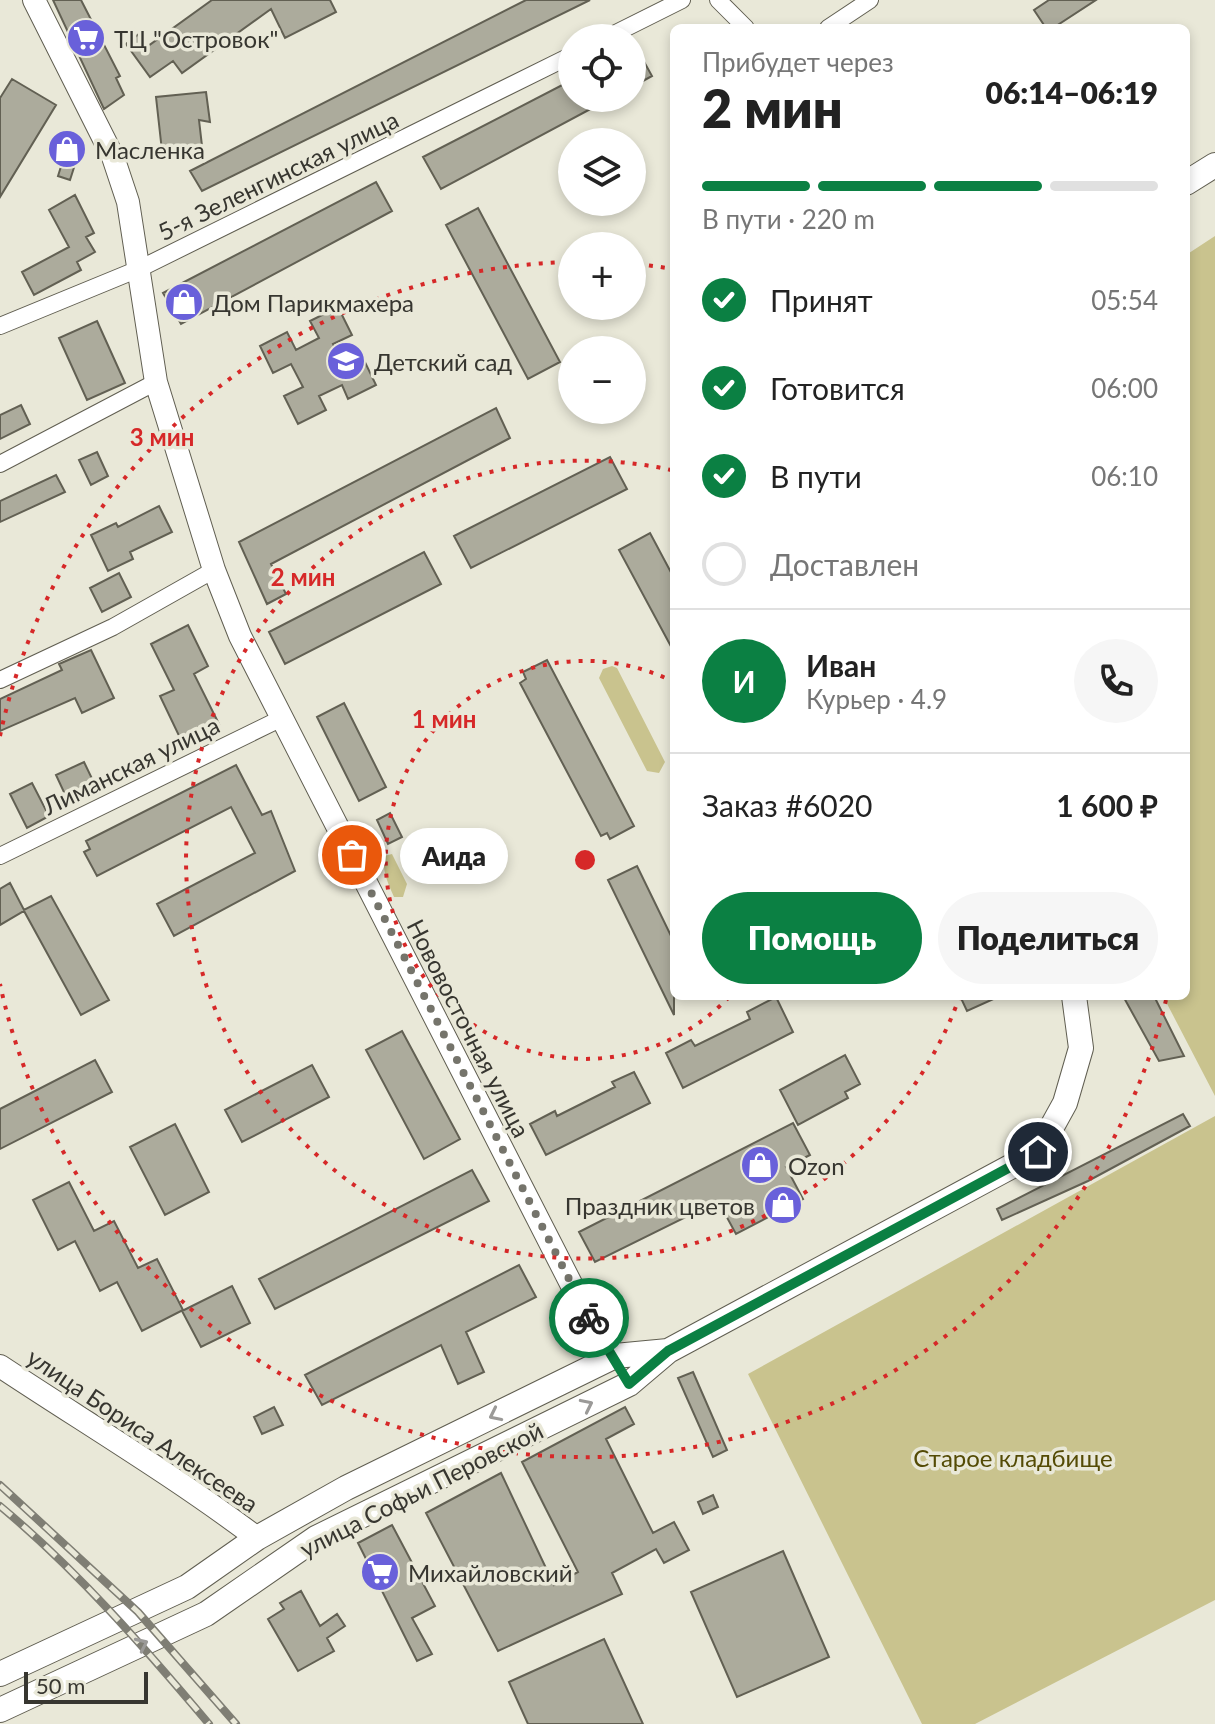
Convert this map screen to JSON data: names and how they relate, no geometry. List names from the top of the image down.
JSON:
{
  "streets": {
    "main road": ["Нововосточная улица", "улица Бориса Алексеева", "улица Софьи Перовской"],
    "street": ["5-я Зеленгинская улица", "Лиманская улица"]
  },
  "crossings": [
    ["5-я Зеленгинская улица", "Нововосточная улица"],
    ["Лиманская улица", "Нововосточная улица"],
    ["Нововосточная улица", "улица Софьи Перовской"],
    ["улица Бориса Алексеева", "улица Софьи Перовской"]
  ],
  "parks": ["Старое кладбище"],
  "places": {
    "supermarket": ["ТЦ \"Островок\"", "Михайловский"],
    "shop": [
      "Масленка",
      "Дом Парикмахера",
      "Ozon",
      "Праздник цветов"
    ],
    "school or university": ["Детский сад"],
    "other": ["Аида"]
  },
  "scale_bar": "50 m",
  "page": {
    "map_buttons": ["+", "−"],
    "heading": ["2 мин", "Прибудет через", "06:14–06:19"],
    "panel": [
      "Иван",
      "Курьер · 4.9",
      "Заказ #6020",
      "1 600 ₽"
    ],
    "bar": "В пути · 220 m",
    "list": [
      ["Принят", "05:54"],
      ["Готовится", "06:00"],
      ["В пути", "06:10"],
      "Доставлен"
    ],
    "round": "И",
    "bubble": "Аида",
    "buttons": ["Помощь", "Поделиться"],
    "scale": "50 m"
  },
  "rings": ["3 мин", "2 мин", "1 мин"]
}
